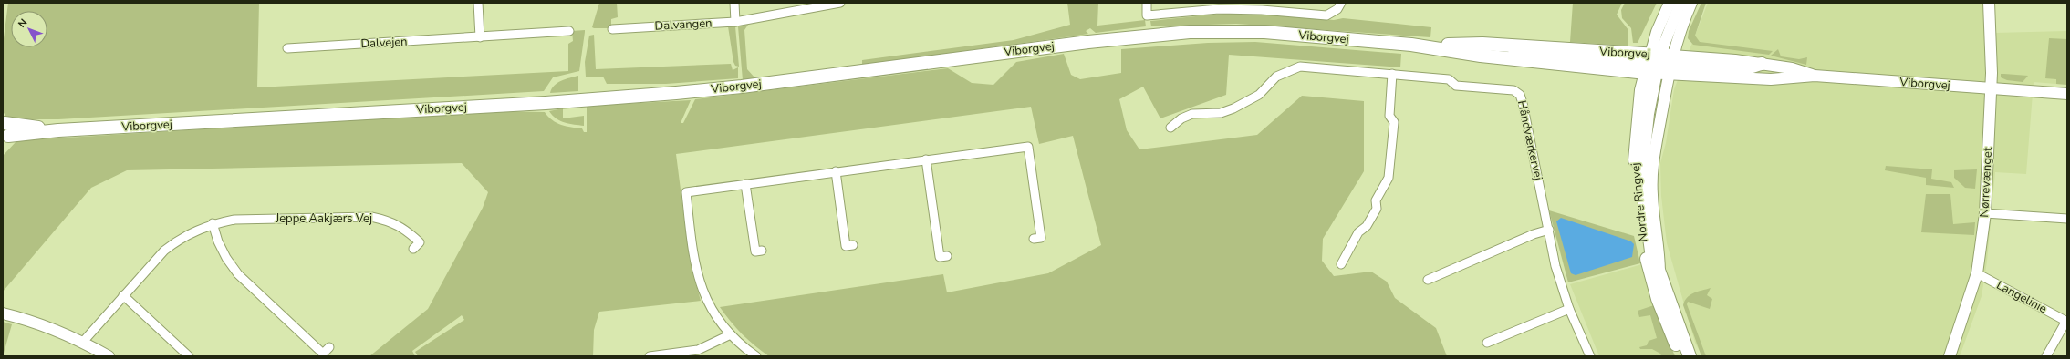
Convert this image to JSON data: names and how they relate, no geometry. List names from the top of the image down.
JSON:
{
  "streets": {
    "main road": ["Viborgvej", "Nordre Ringvej"],
    "street": [
      "Dalvangen",
      "Dalvejen",
      "Håndværkervej",
      "Nørrevænget",
      "Jeppe Aakjærs Vej",
      "Langelinie"
    ]
  },
  "crossings": [
    ["Viborgvej", "Nørrevænget"],
    ["Viborgvej", "Nordre Ringvej"],
    ["Nørrevænget", "Langelinie"]
  ],
  "north": "top left"
}
